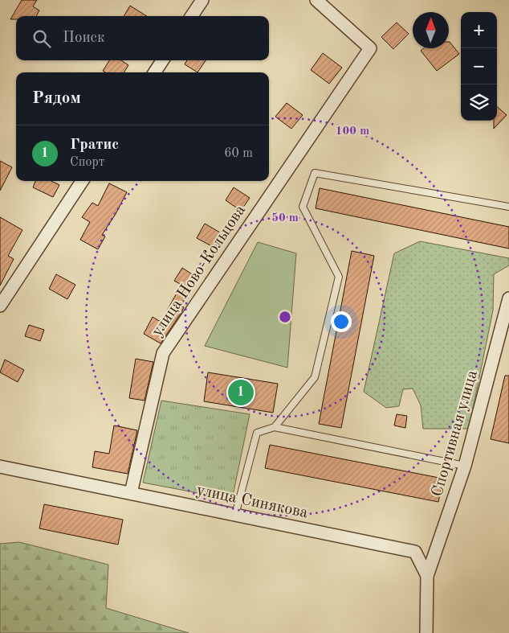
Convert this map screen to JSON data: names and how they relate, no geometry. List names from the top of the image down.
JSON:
{
  "streets": {
    "street": ["улица Ново-Кольцова", "Спортивная улица", "улица Синякова"]
  },
  "crossings": [
    ["улица Ново-Кольцова", "улица Синякова"],
    ["Спортивная улица", "улица Синякова"]
  ],
  "north": "top",
  "page": {
    "map_buttons": ["+", "−"],
    "search": "Поиск",
    "heading": "Рядом",
    "list": [
      {
        "mark": "1",
        "name": "Гратис",
        "note": "Спорт",
        "value": "60 m"
      }
    ],
    "pins": "1"
  },
  "rings": ["100 m", "50 m"]
}
